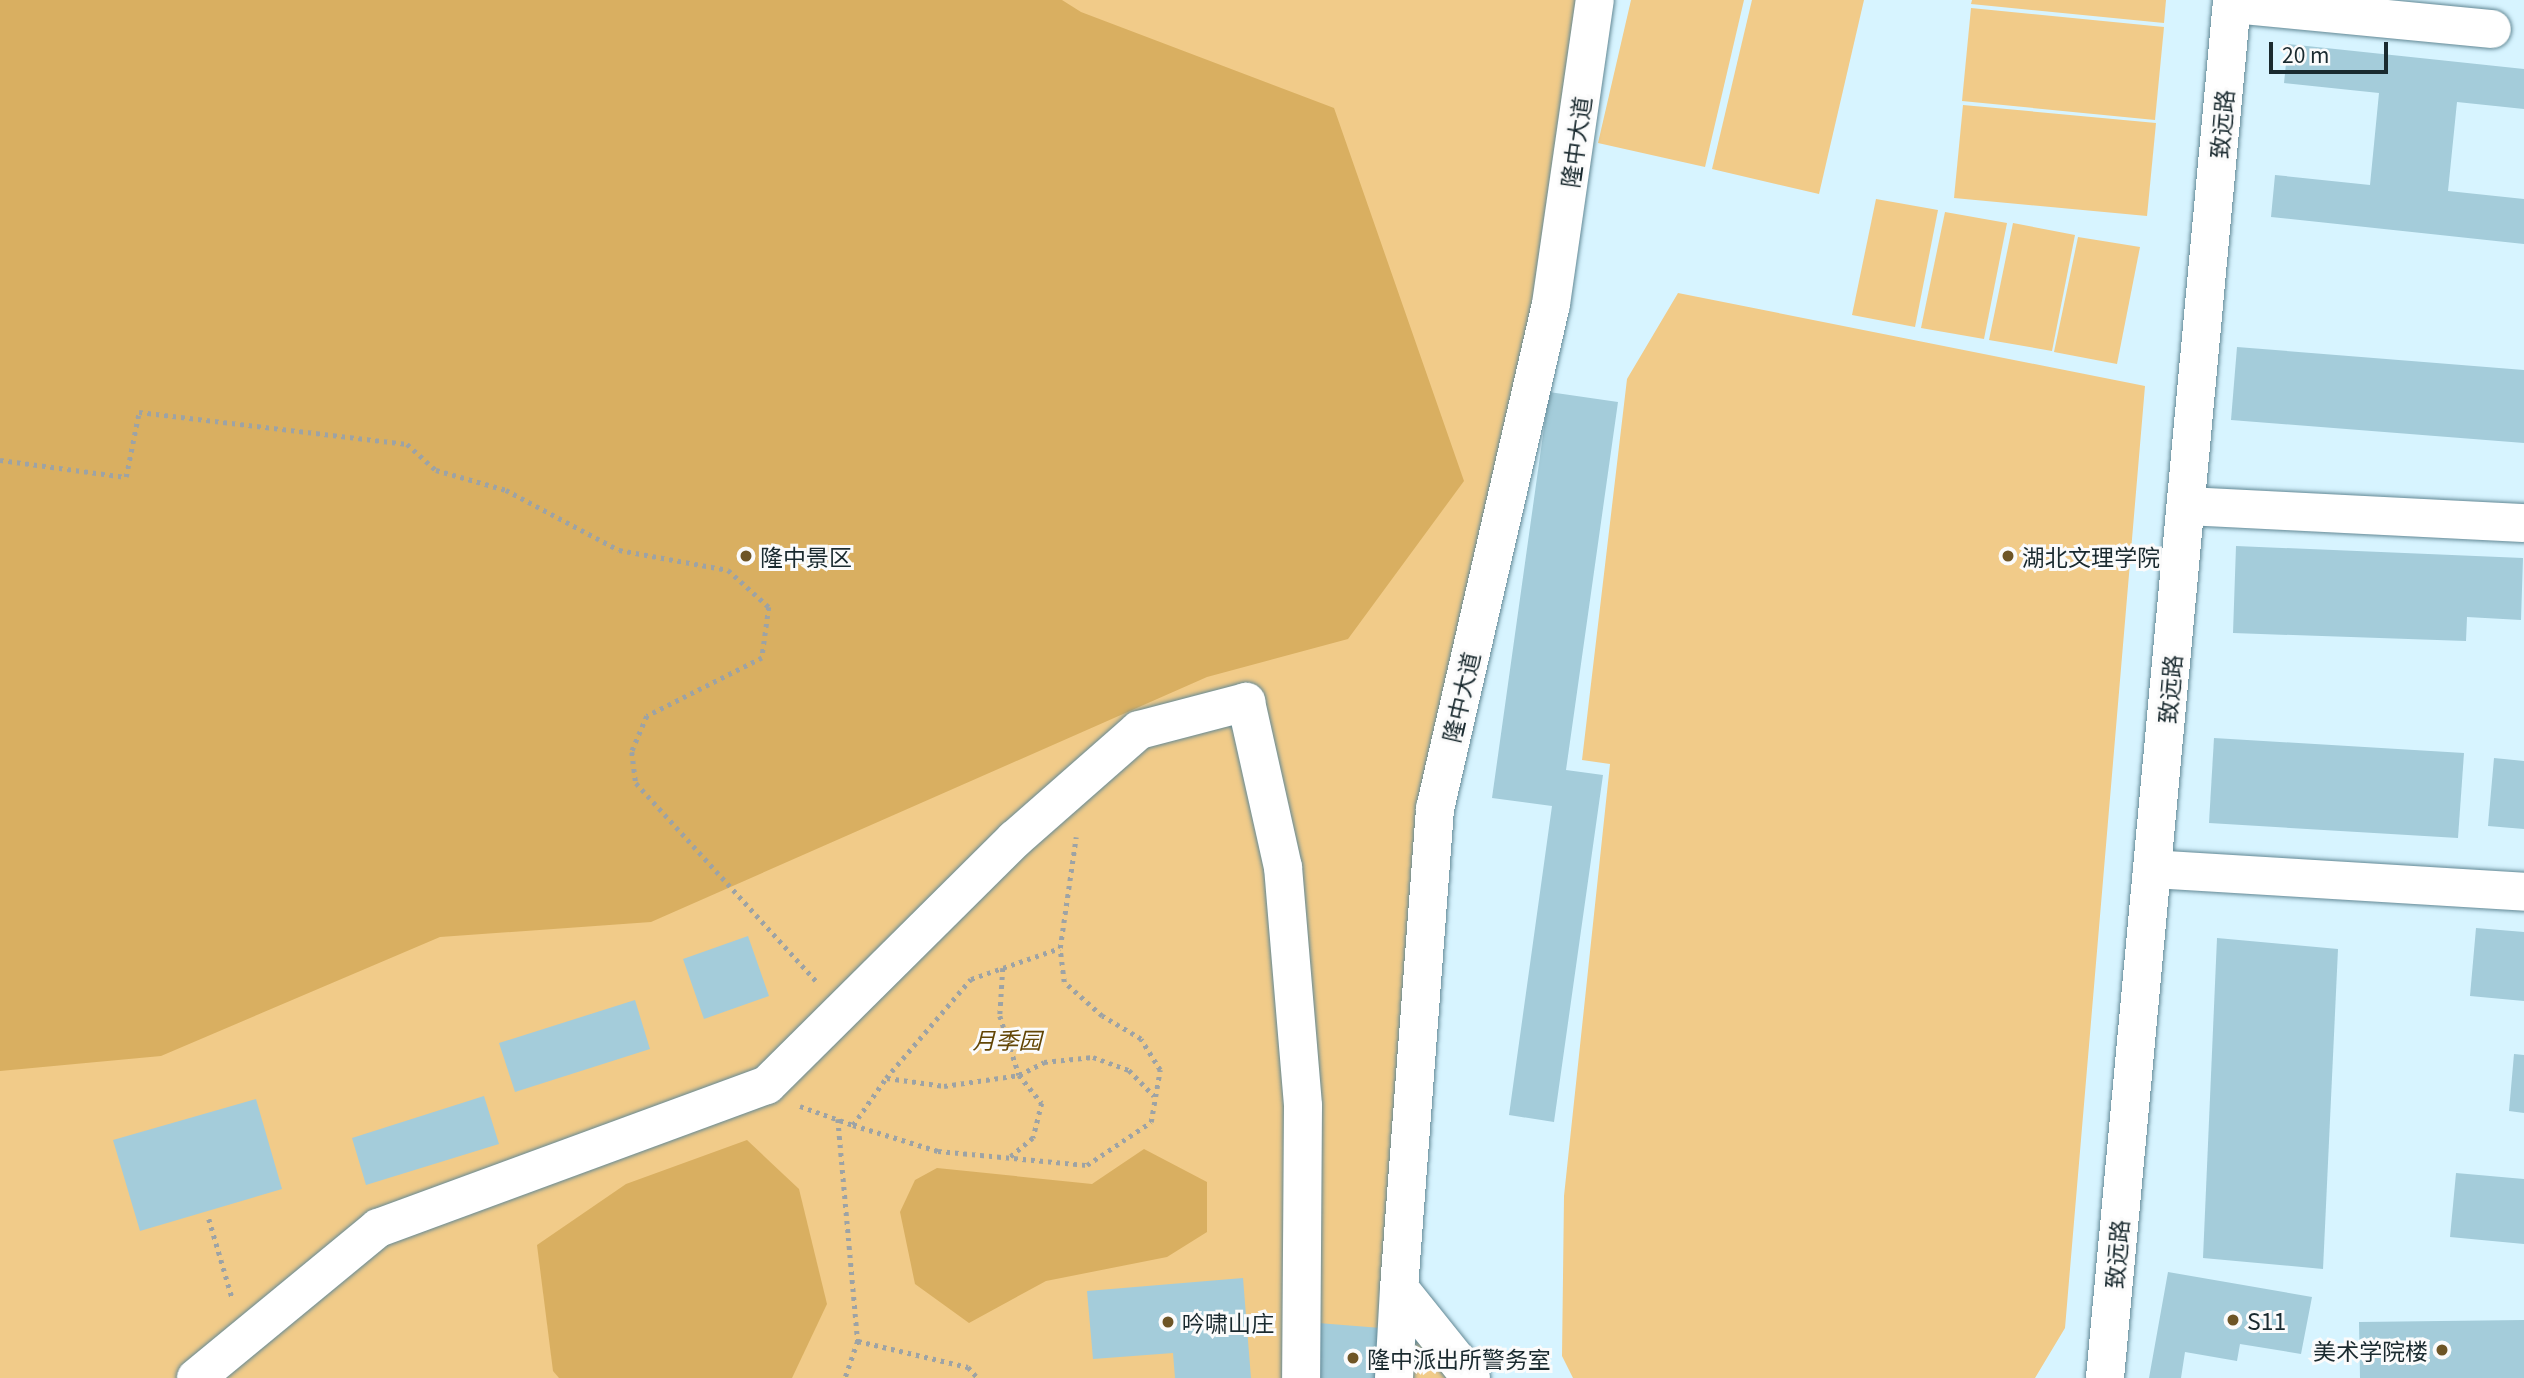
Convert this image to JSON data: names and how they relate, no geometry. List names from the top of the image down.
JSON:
{
  "streets": {
    "street": ["致远路", "隆中大道"]
  },
  "parks": ["月季园"],
  "places": [
    "隆中景区",
    "湖北文理学院",
    "S11",
    "吟啸山庄",
    "美术学院楼",
    "隆中派出所警务室"
  ],
  "scale_bar": "20 m"
}
